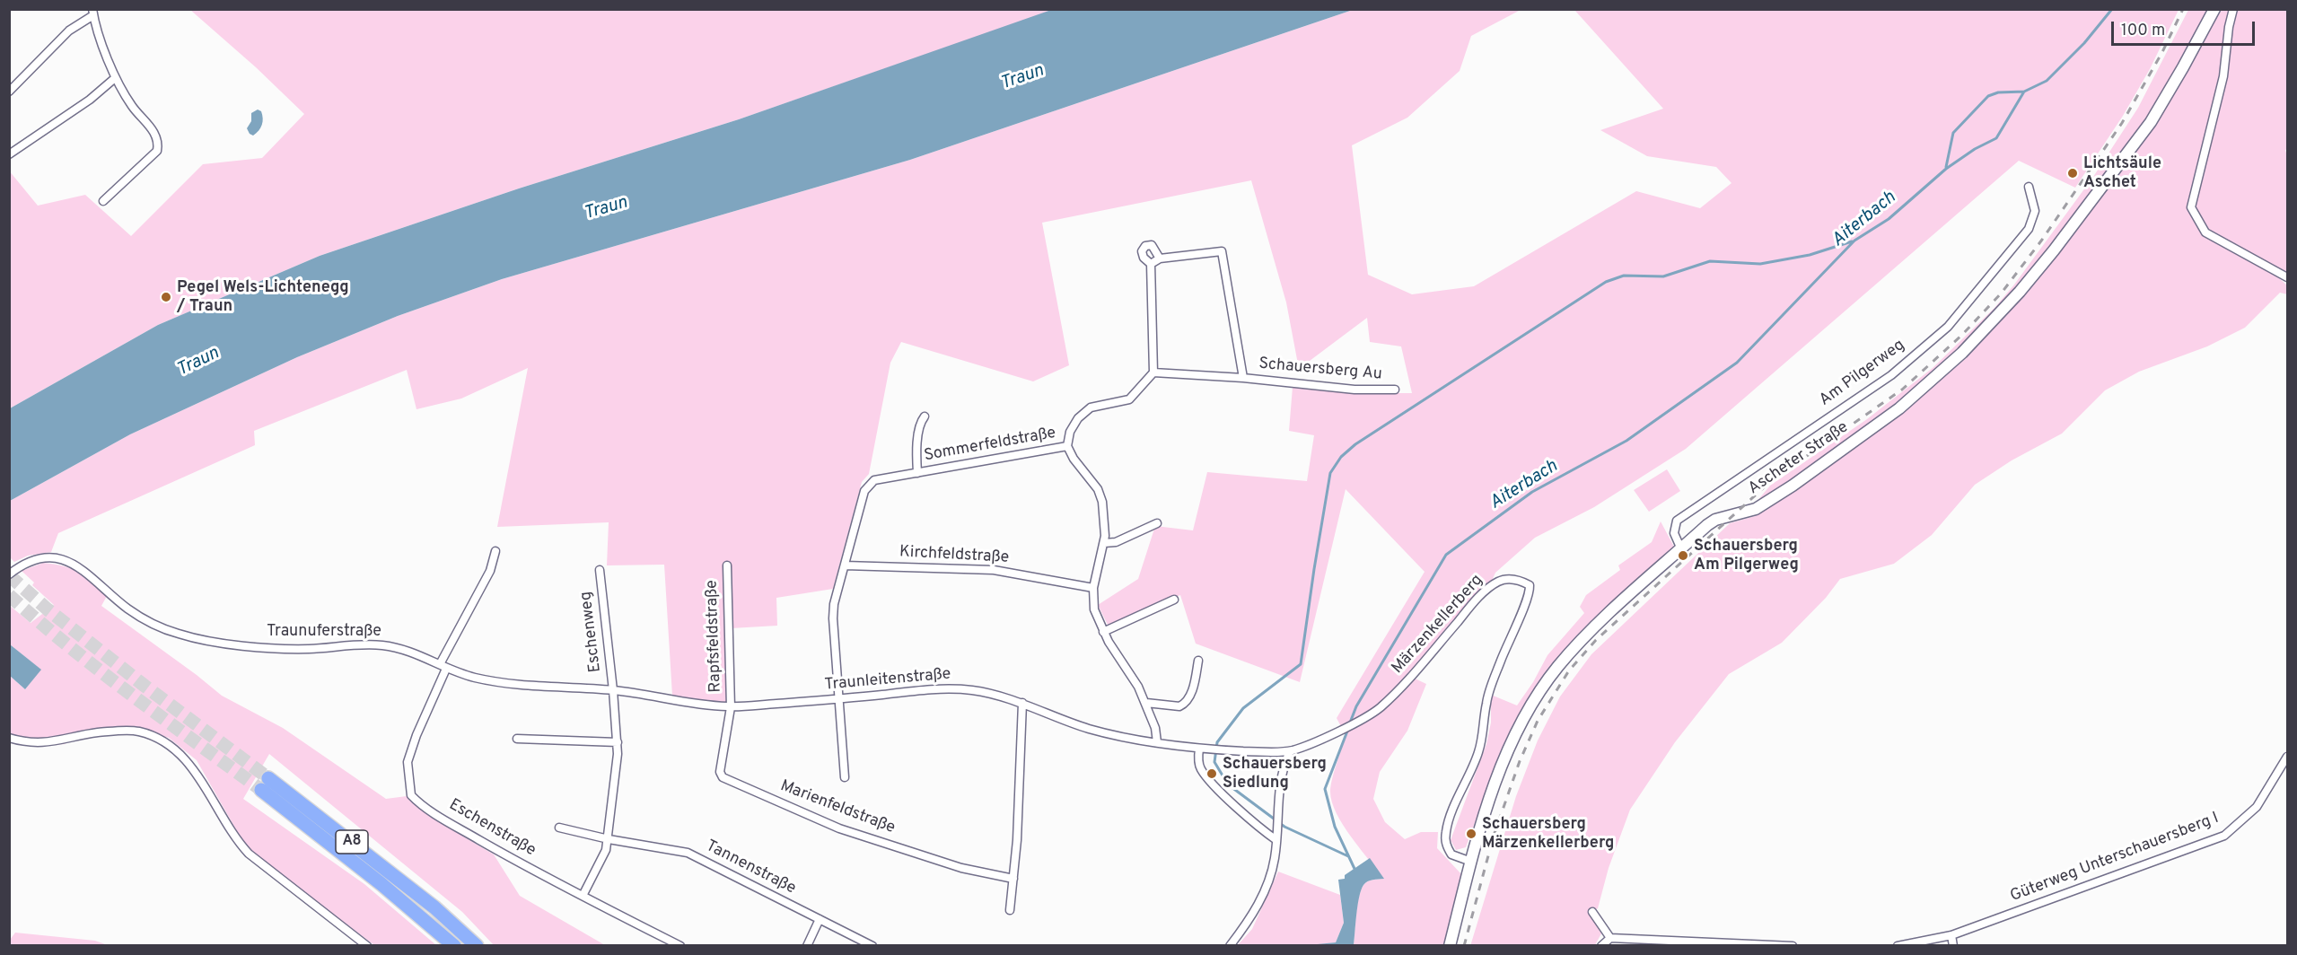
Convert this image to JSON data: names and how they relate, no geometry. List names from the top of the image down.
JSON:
{
  "streets": {
    "highway": ["A8"],
    "main road": ["Ascheter Straße"],
    "street": [
      "Schauersberg Au",
      "Am Pilgerweg",
      "Sommerfeldstraße",
      "Kirchfeldstraße",
      "Märzenkellerberg",
      "Traunuferstraße",
      "Eschenweg",
      "Rapfsfeldstraße",
      "Traunleitenstraße",
      "Marienfeldstraße",
      "Eschenstraße",
      "Güterweg Unterschauersberg I",
      "Tannenstraße"
    ]
  },
  "crossings": [
    ["Am Pilgerweg", "Ascheter Straße"],
    ["Sommerfeldstraße", "Kirchfeldstraße"],
    ["Sommerfeldstraße", "Traunleitenstraße"],
    ["Ascheter Straße", "Märzenkellerberg"],
    ["Märzenkellerberg", "Traunleitenstraße"],
    ["Traunuferstraße", "Traunleitenstraße"],
    ["Traunuferstraße", "Eschenstraße"],
    ["Eschenweg", "Traunleitenstraße"],
    ["Rapfsfeldstraße", "Traunleitenstraße"],
    ["Rapfsfeldstraße", "Marienfeldstraße"],
    ["Traunleitenstraße", "Marienfeldstraße"],
    ["Traunleitenstraße", "Eschenstraße"]
  ],
  "water": ["Traun", "Aiterbach"],
  "places": [
    "Lichtsäule Aschet",
    "Pegel Wels-Lichtenegg / Traun",
    "Schauersberg Am Pilgerweg",
    "Schauersberg Siedlung",
    "Schauersberg Märzenkellerberg"
  ],
  "scale_bar": "100 m"
}
